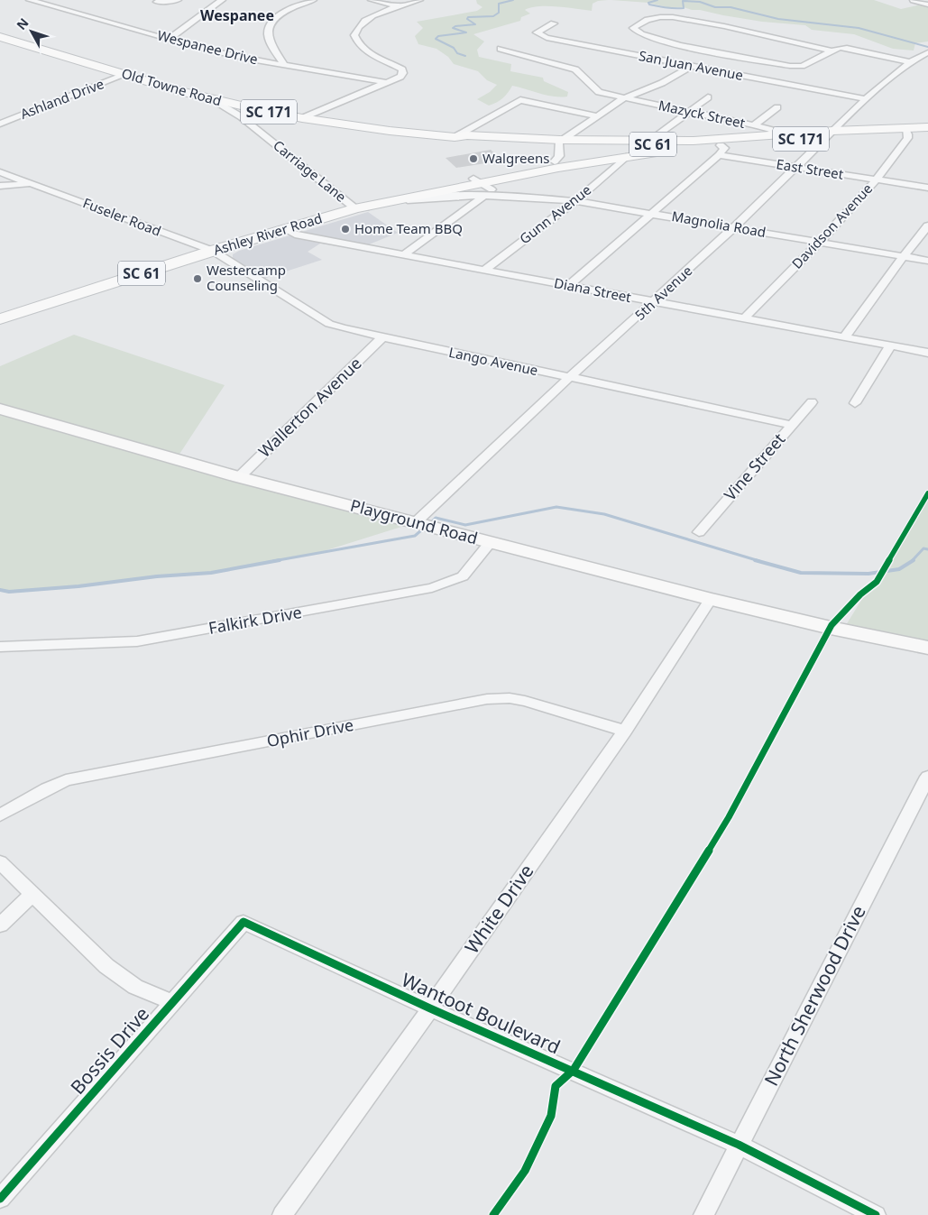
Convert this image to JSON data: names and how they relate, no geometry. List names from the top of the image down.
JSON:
{
  "streets": {
    "main road": [
      "Old Towne Road",
      "SC 171",
      "SC 61",
      "Ashley River Road",
      "Playground Road"
    ],
    "street": [
      "Wespanee Drive",
      "San Juan Avenue",
      "Ashland Drive",
      "Mazyck Street",
      "East Street",
      "Carriage Lane",
      "Gunn Avenue",
      "Fuseler Road",
      "Magnolia Road",
      "Davidson Avenue",
      "Diana Street",
      "5th Avenue",
      "Lango Avenue",
      "Wallerton Avenue",
      "Vine Street",
      "Falkirk Drive",
      "Ophir Drive",
      "White Drive",
      "North Sherwood Drive",
      "Wantoot Boulevard",
      "Bossis Drive"
    ]
  },
  "crossings": [
    ["San Juan Avenue", "5th Avenue"],
    ["Old Towne Road", "Ashland Drive"],
    ["Old Towne Road", "SC 171"],
    ["Old Towne Road", "Carriage Lane"],
    ["SC 171", "Mazyck Street"],
    ["SC 171", "East Street"],
    ["SC 171", "Davidson Avenue"],
    ["SC 171", "Ashley River Road"],
    ["SC 171", "5th Avenue"],
    ["East Street", "Davidson Avenue"],
    ["East Street", "5th Avenue"],
    ["Carriage Lane", "Magnolia Road"],
    ["Carriage Lane", "Ashley River Road"],
    ["Gunn Avenue", "Magnolia Road"],
    ["Gunn Avenue", "Ashley River Road"],
    ["Gunn Avenue", "Diana Street"],
    ["Fuseler Road", "Ashley River Road"],
    ["Fuseler Road", "Lango Avenue"],
    ["Magnolia Road", "Davidson Avenue"],
    ["Magnolia Road", "Ashley River Road"],
    ["Magnolia Road", "5th Avenue"],
    ["Davidson Avenue", "Diana Street"],
    ["Ashley River Road", "Diana Street"],
    ["Ashley River Road", "Lango Avenue"],
    ["Diana Street", "5th Avenue"],
    ["5th Avenue", "Lango Avenue"],
    ["5th Avenue", "Playground Road"],
    ["Lango Avenue", "Wallerton Avenue"],
    ["Lango Avenue", "Vine Street"],
    ["Wallerton Avenue", "Playground Road"],
    ["Playground Road", "Falkirk Drive"],
    ["Playground Road", "White Drive"],
    ["Ophir Drive", "White Drive"],
    ["White Drive", "Wantoot Boulevard"],
    ["North Sherwood Drive", "Wantoot Boulevard"],
    ["Wantoot Boulevard", "Bossis Drive"]
  ],
  "districts": ["Wespanee"],
  "places": ["Walgreens", "Home Team BBQ", "Westercamp Counseling"],
  "north": "top left"
}
